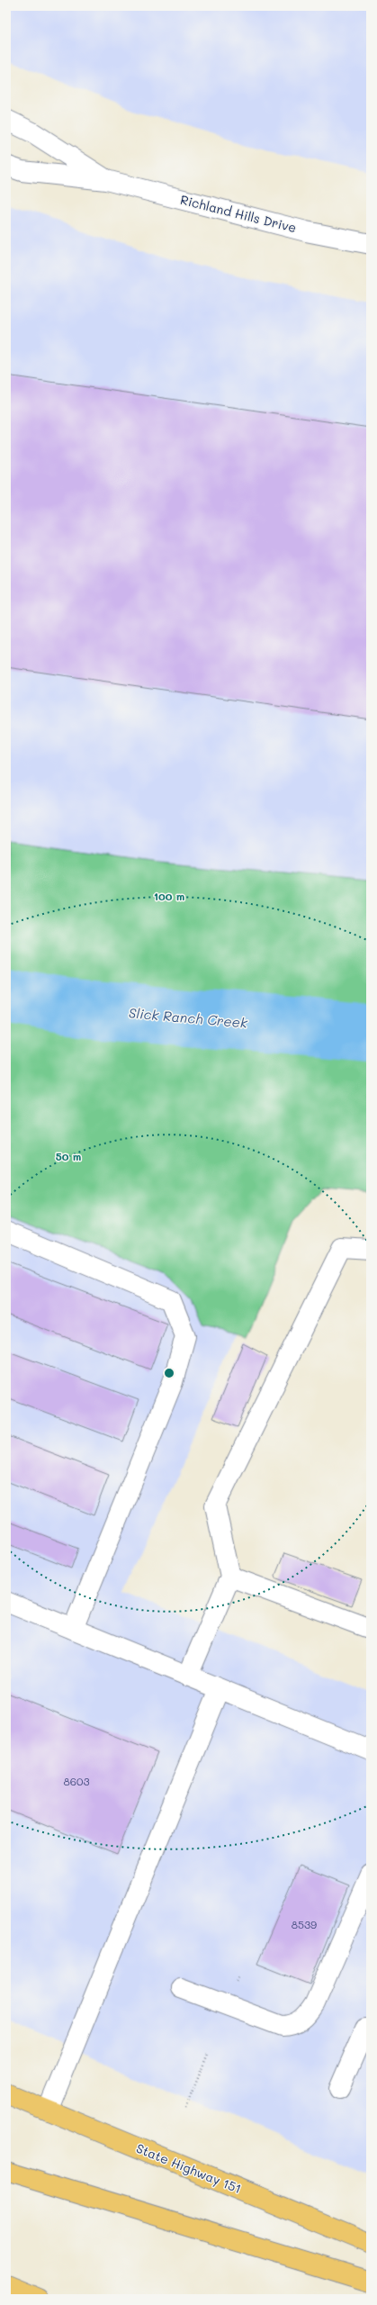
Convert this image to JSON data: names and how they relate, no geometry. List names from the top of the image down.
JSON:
{
  "streets": {
    "main road": ["State Highway 151"],
    "street": ["Richland Hills Drive"]
  },
  "water": ["Slick Ranch Creek"],
  "house_numbers": ["8603", "8539"],
  "rings": ["100 m", "50 m"]
}
